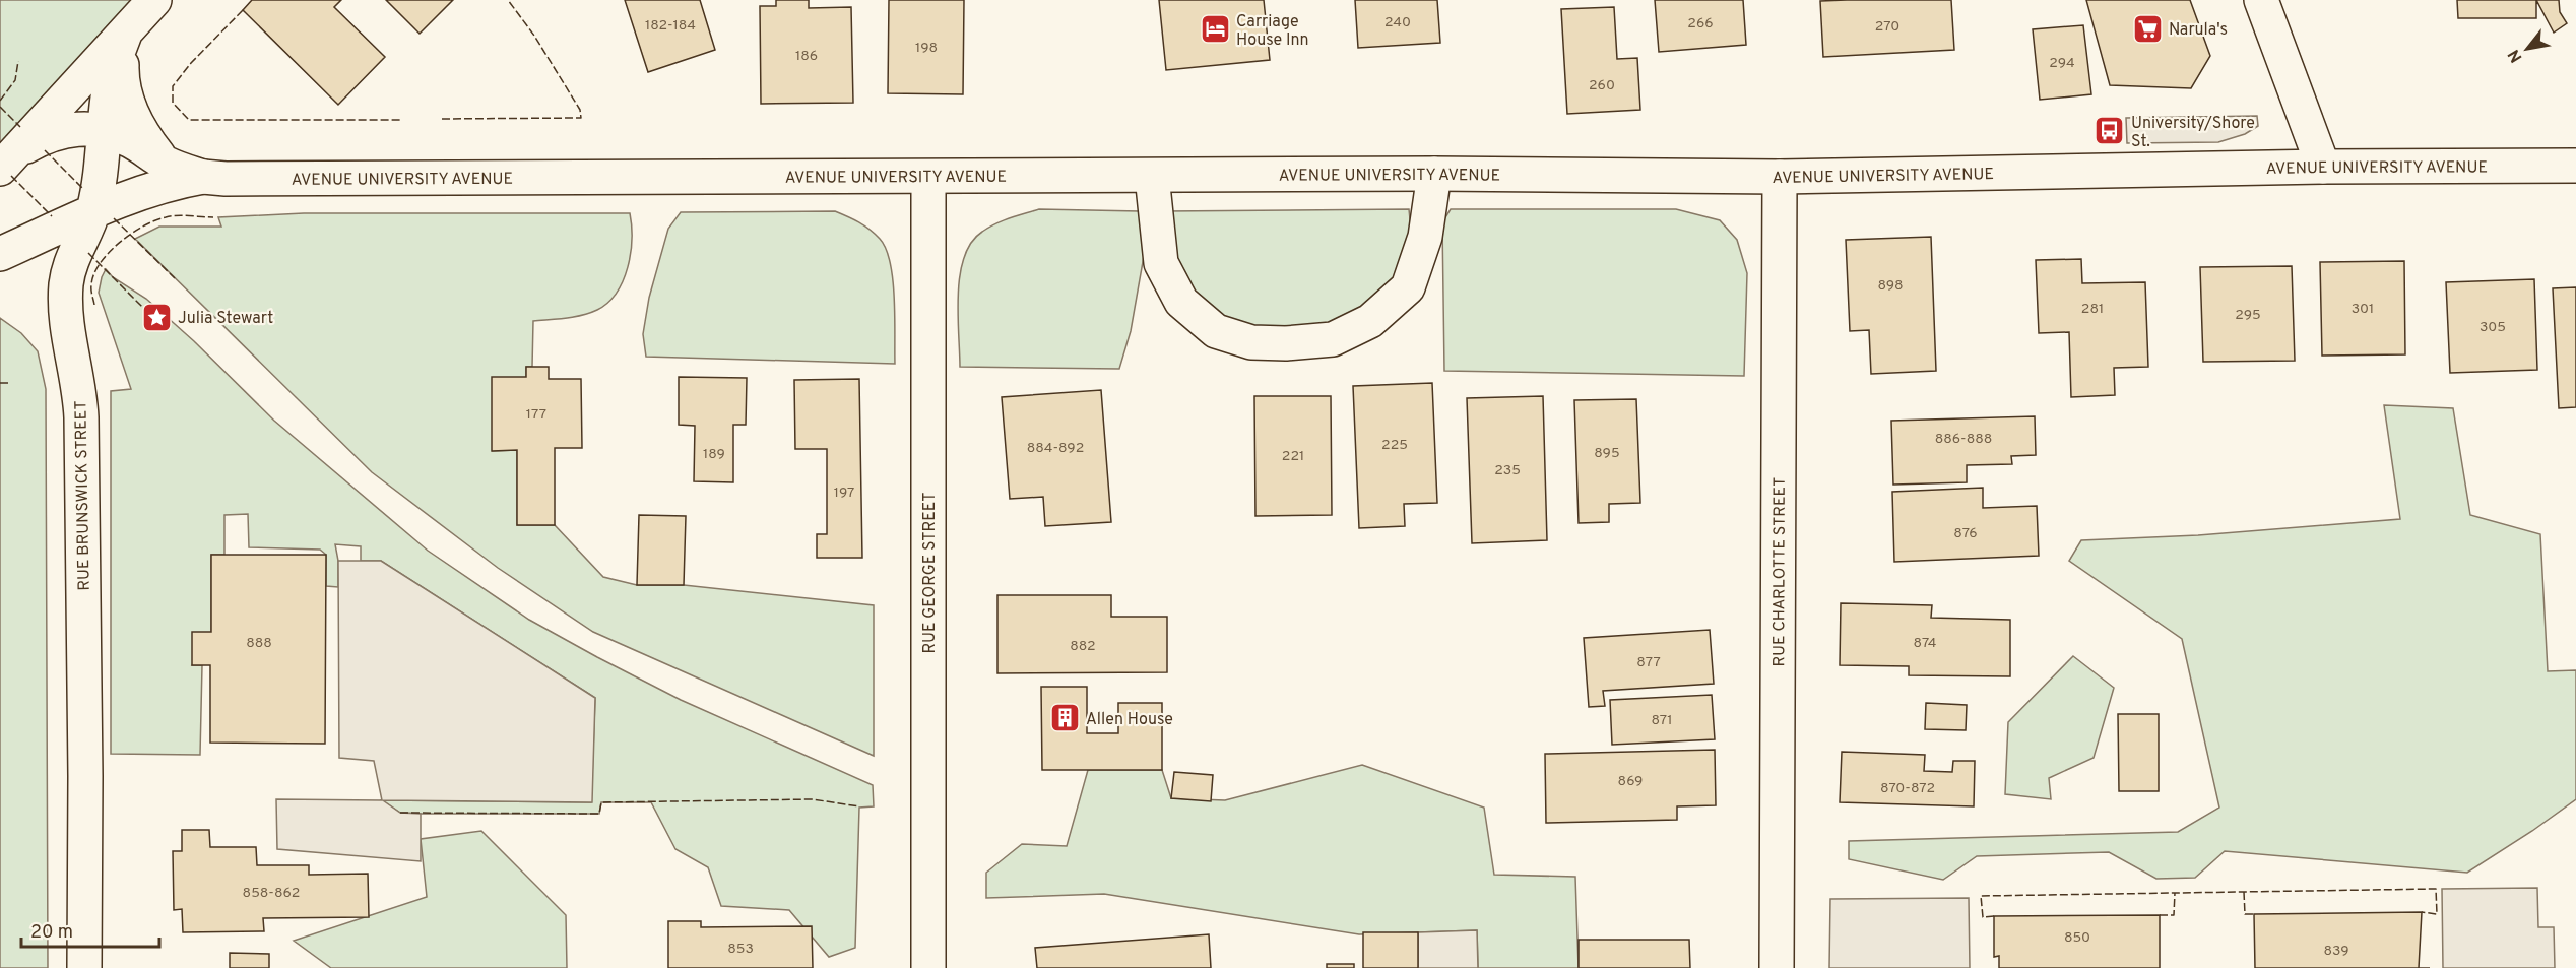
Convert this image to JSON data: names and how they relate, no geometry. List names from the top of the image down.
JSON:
{
  "streets": {
    "street": [
      "AVENUE UNIVERSITY AVENUE",
      "RUE BRUNSWICK STREET",
      "RUE CHARLOTTE STREET",
      "RUE GEORGE STREET"
    ]
  },
  "crossings": [
    ["AVENUE UNIVERSITY AVENUE", "RUE CHARLOTTE STREET"],
    ["AVENUE UNIVERSITY AVENUE", "RUE GEORGE STREET"]
  ],
  "places": {
    "supermarket": ["Narula's"],
    "hotel": ["Carriage House Inn"],
    "bus stop": ["University/Shore St."],
    "place": ["Julia Stewart"],
    "building": ["Allen House"]
  },
  "house_numbers": [
    "240",
    "266",
    "182-184",
    "270",
    "198",
    "186",
    "294",
    "260",
    "898",
    "281",
    "301",
    "295",
    "305",
    "177",
    "886-888",
    "225",
    "884-892",
    "895",
    "189",
    "221",
    "235",
    "197",
    "876",
    "888",
    "874",
    "882",
    "877",
    "871",
    "869",
    "870-872",
    "858-862",
    "850",
    "853",
    "839"
  ],
  "scale_bar": "20 m",
  "north": "bottom left"
}
